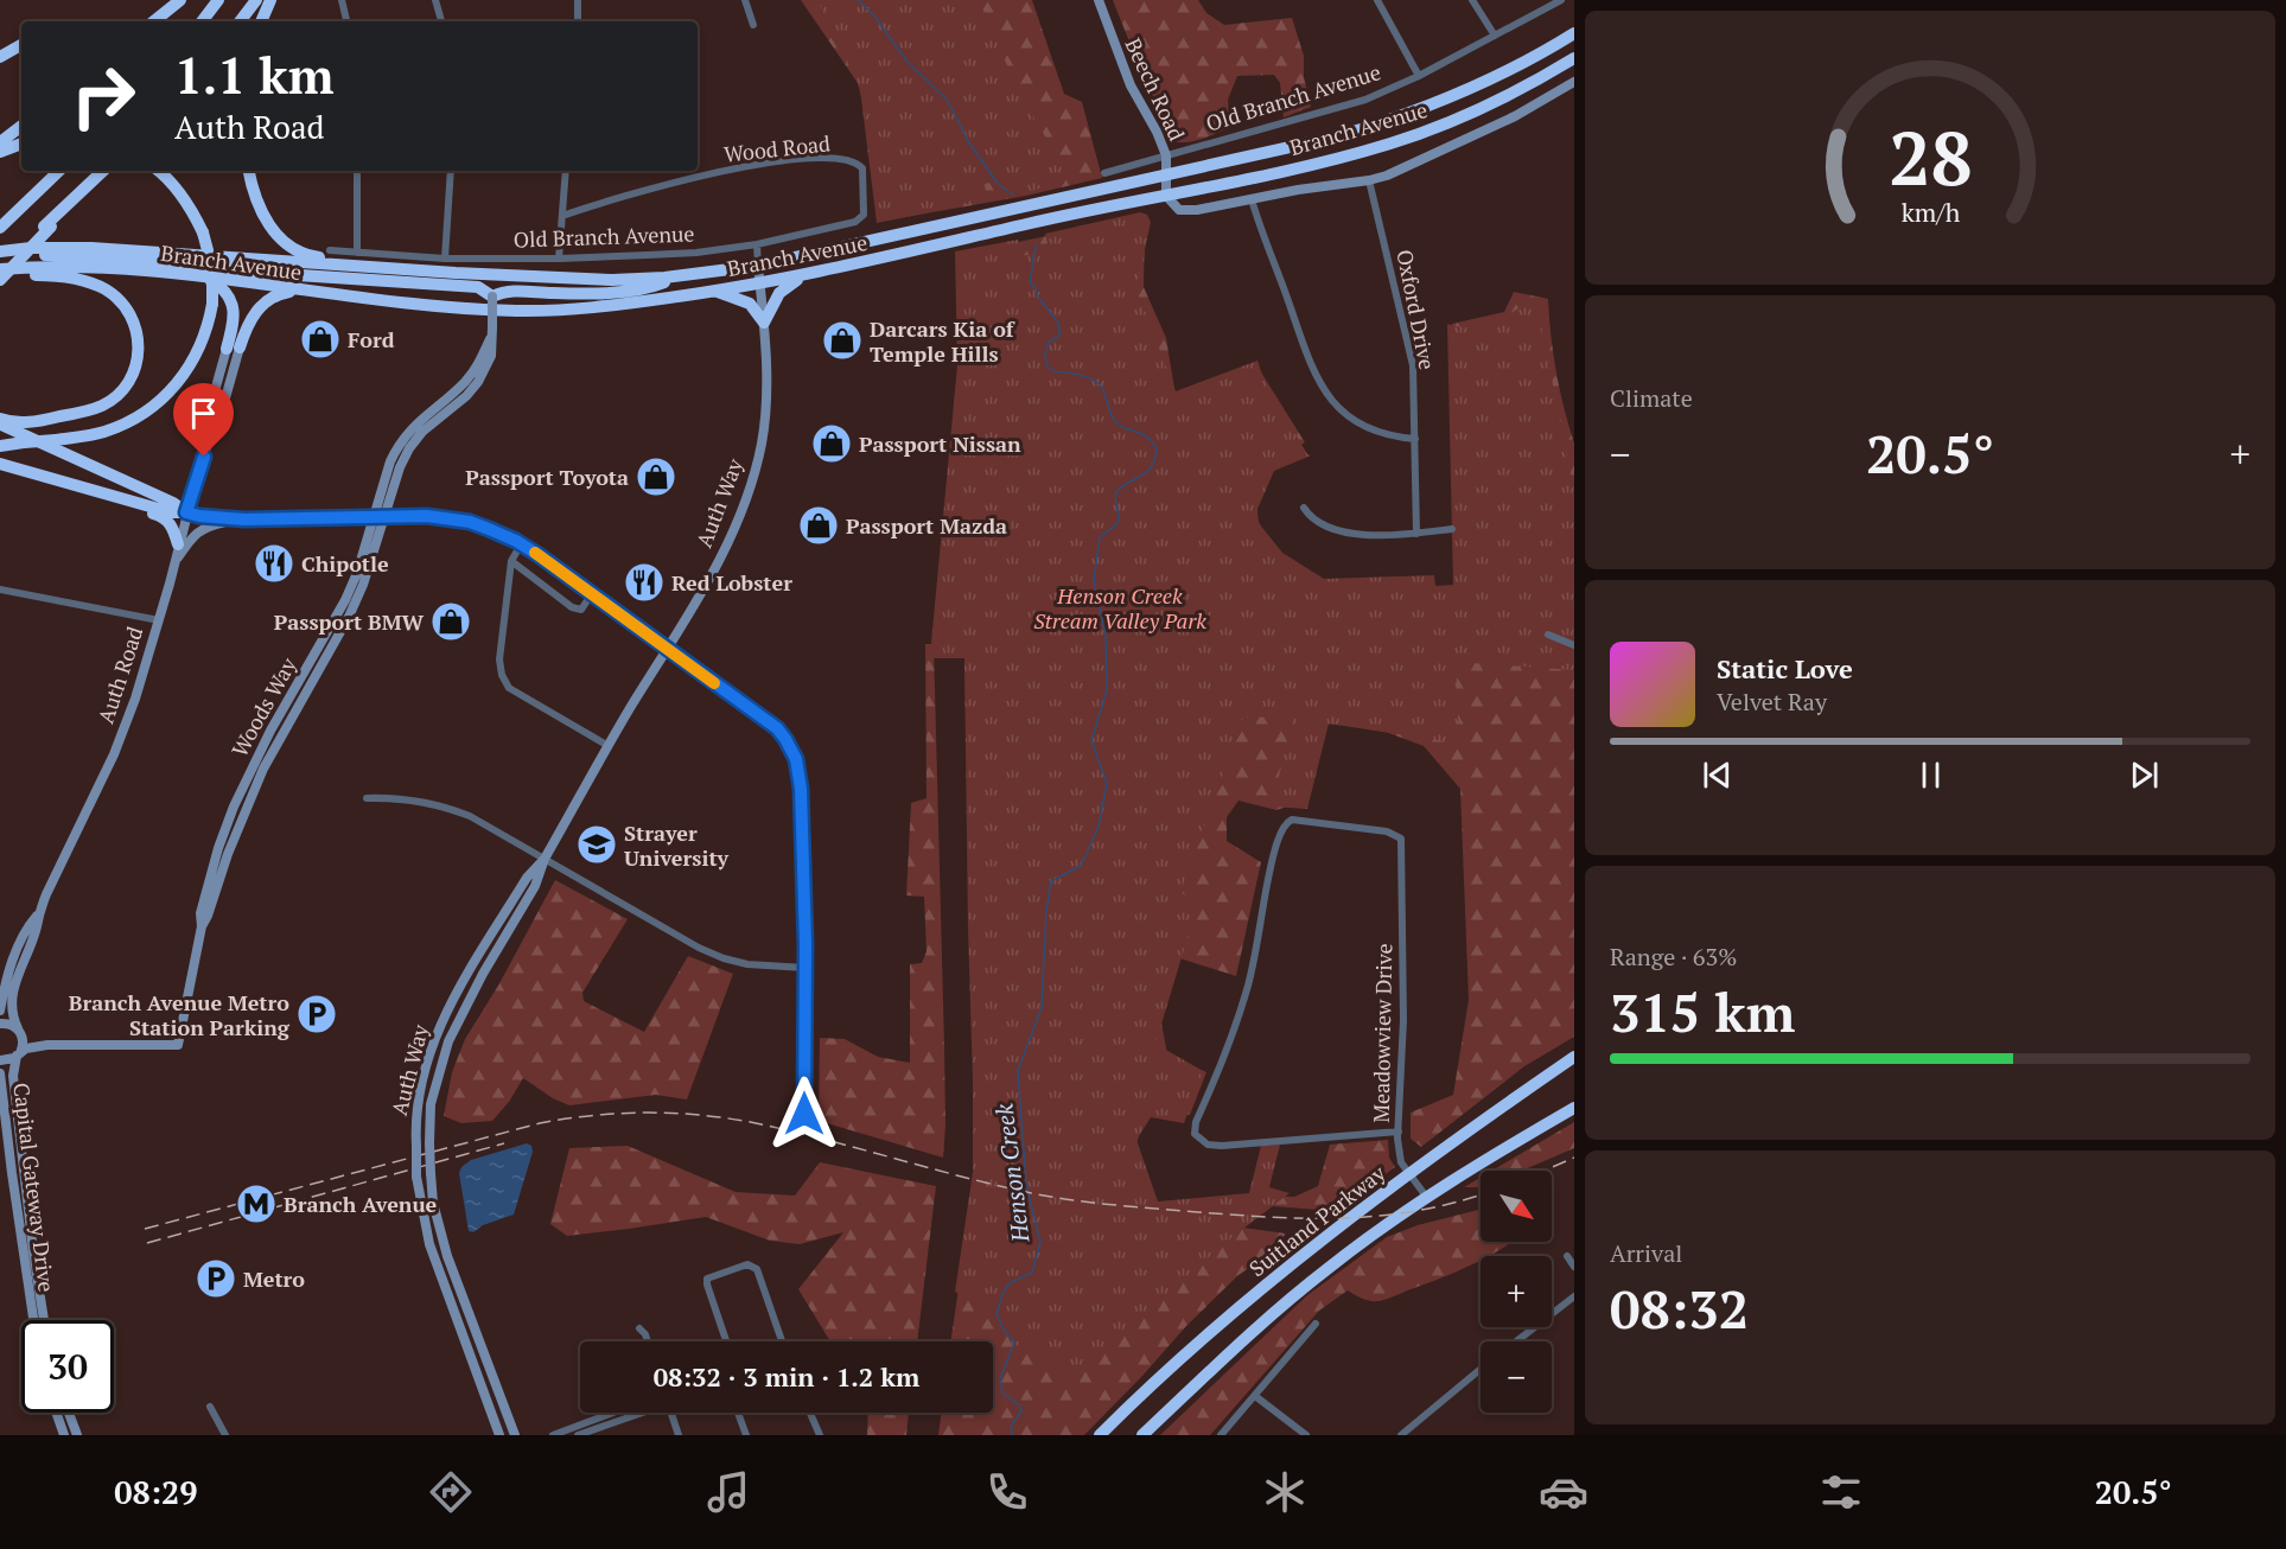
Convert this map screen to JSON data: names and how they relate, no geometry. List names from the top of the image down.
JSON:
{
  "streets": {
    "highway": ["Branch Avenue", "Suitland Parkway"],
    "street": [
      "Beech Road",
      "Old Branch Avenue",
      "Wood Road",
      "Oxford Drive",
      "Auth Way",
      "Auth Road",
      "Woods Way",
      "Meadowview Drive",
      "Capital Gateway Drive"
    ]
  },
  "crossings": [
    ["Beech Road", "Old Branch Avenue"],
    ["Beech Road", "Branch Avenue"],
    ["Old Branch Avenue", "Branch Avenue"],
    ["Old Branch Avenue", "Wood Road"],
    ["Old Branch Avenue", "Auth Way"],
    ["Branch Avenue", "Auth Way"],
    ["Auth Road", "Capital Gateway Drive"],
    ["Meadowview Drive", "Suitland Parkway"]
  ],
  "water": ["Henson Creek"],
  "parks": ["Henson Creek Stream Valley Park"],
  "places": {
    "shop": [
      "Ford",
      "Darcars Kia of Temple Hills",
      "Passport Nissan",
      "Passport Toyota",
      "Passport Mazda",
      "Passport BMW"
    ],
    "restaurant": ["Chipotle", "Red Lobster"],
    "school or university": ["Strayer University"],
    "parking": ["Branch Avenue Metro Station Parking", "Metro"],
    "metro station": ["Branch Avenue"]
  },
  "north": "bottom right",
  "page": {
    "turn": ["1.1 km", "Auth Road"],
    "tile": [
      "Climate",
      ["Range · 63%", "315 km"],
      ["Arrival", "08:32"]
    ],
    "heat": ["−", "20.5°", "+"],
    "song": ["Static Love", "Velvet Ray"],
    "map_buttons": ["+", "−"],
    "limit": "30",
    "trip": "08:32 · 3 min · 1.2 km",
    "tabs": ["08:29", "20.5°"],
    "gauge": ["28", "km/h"]
  }
}
